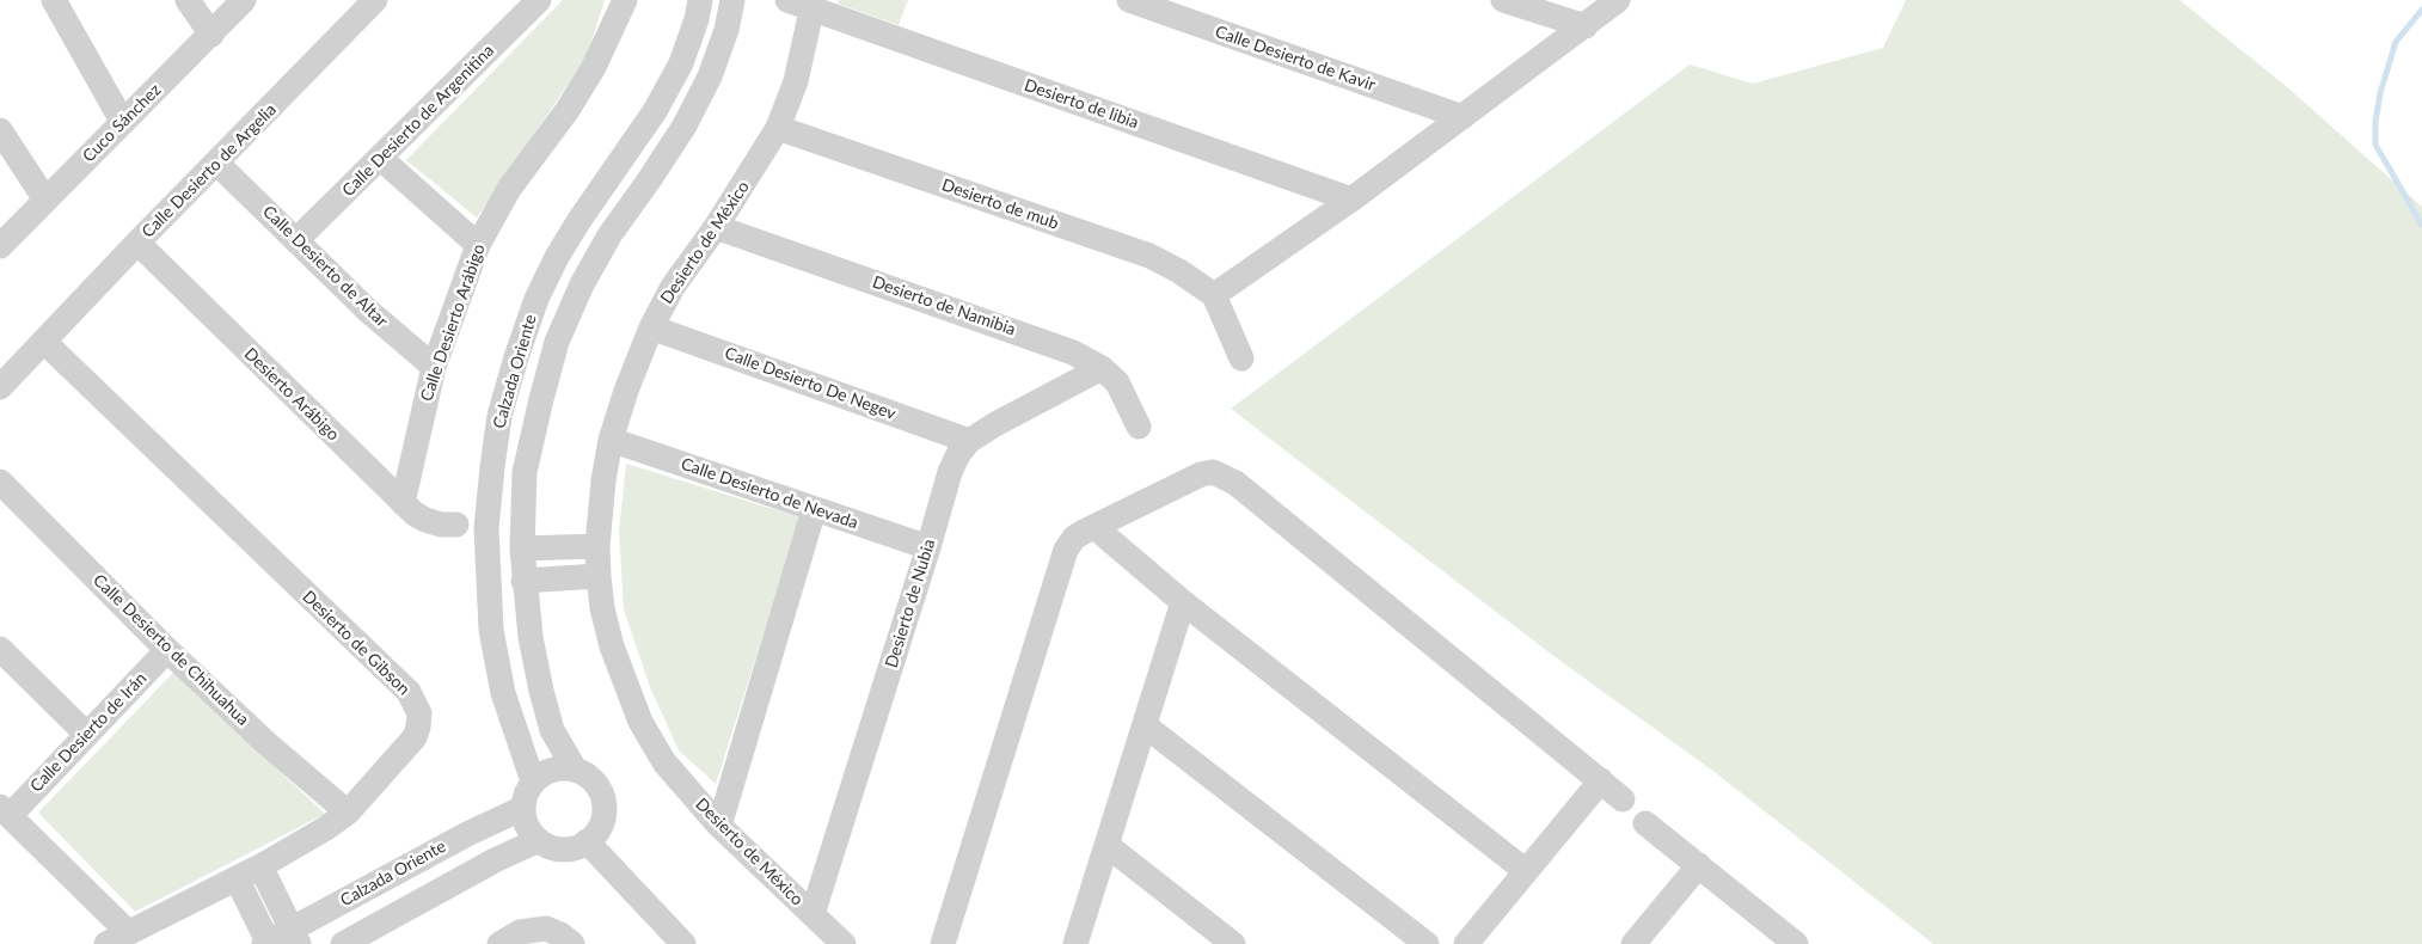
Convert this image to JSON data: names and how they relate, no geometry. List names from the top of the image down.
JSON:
{
  "streets": {
    "street": [
      "Calle Desierto de Kavir",
      "Desierto de libia",
      "Calle Desierto de Argenitina",
      "Cuco Sánchez",
      "Calle Desierto de Argelia",
      "Desierto de mub",
      "Desierto de México",
      "Calle Desierto de Altar",
      "Desierto de Namibia",
      "Calle Desierto Arábigo",
      "Calzada Oriente",
      "Calle Desierto De Negev",
      "Desierto Arábigo",
      "Calle Desierto de Nevada",
      "Desierto de Nubia",
      "Desierto de Gibson",
      "Calle Desierto de Chihuahua",
      "Calle Desierto de Irán"
    ]
  },
  "crossings": [
    ["Desierto de libia", "Desierto de México"],
    ["Calle Desierto de Argenitina", "Calle Desierto de Altar"],
    ["Calle Desierto de Argelia", "Calle Desierto de Altar"],
    ["Calle Desierto de Argelia", "Desierto Arábigo"],
    ["Calle Desierto de Argelia", "Desierto de Gibson"],
    ["Desierto de mub", "Desierto de México"],
    ["Desierto de México", "Desierto de Namibia"],
    ["Desierto de México", "Calle Desierto De Negev"],
    ["Desierto de México", "Calle Desierto de Nevada"],
    ["Desierto de México", "Desierto de Nubia"],
    ["Calle Desierto de Altar", "Calle Desierto Arábigo"],
    ["Desierto de Namibia", "Desierto de Nubia"],
    ["Calle Desierto Arábigo", "Desierto Arábigo"],
    ["Calle Desierto De Negev", "Desierto de Nubia"],
    ["Calle Desierto de Nevada", "Desierto de Nubia"],
    ["Desierto de Gibson", "Calle Desierto de Chihuahua"],
    ["Calle Desierto de Chihuahua", "Calle Desierto de Irán"]
  ]
}
